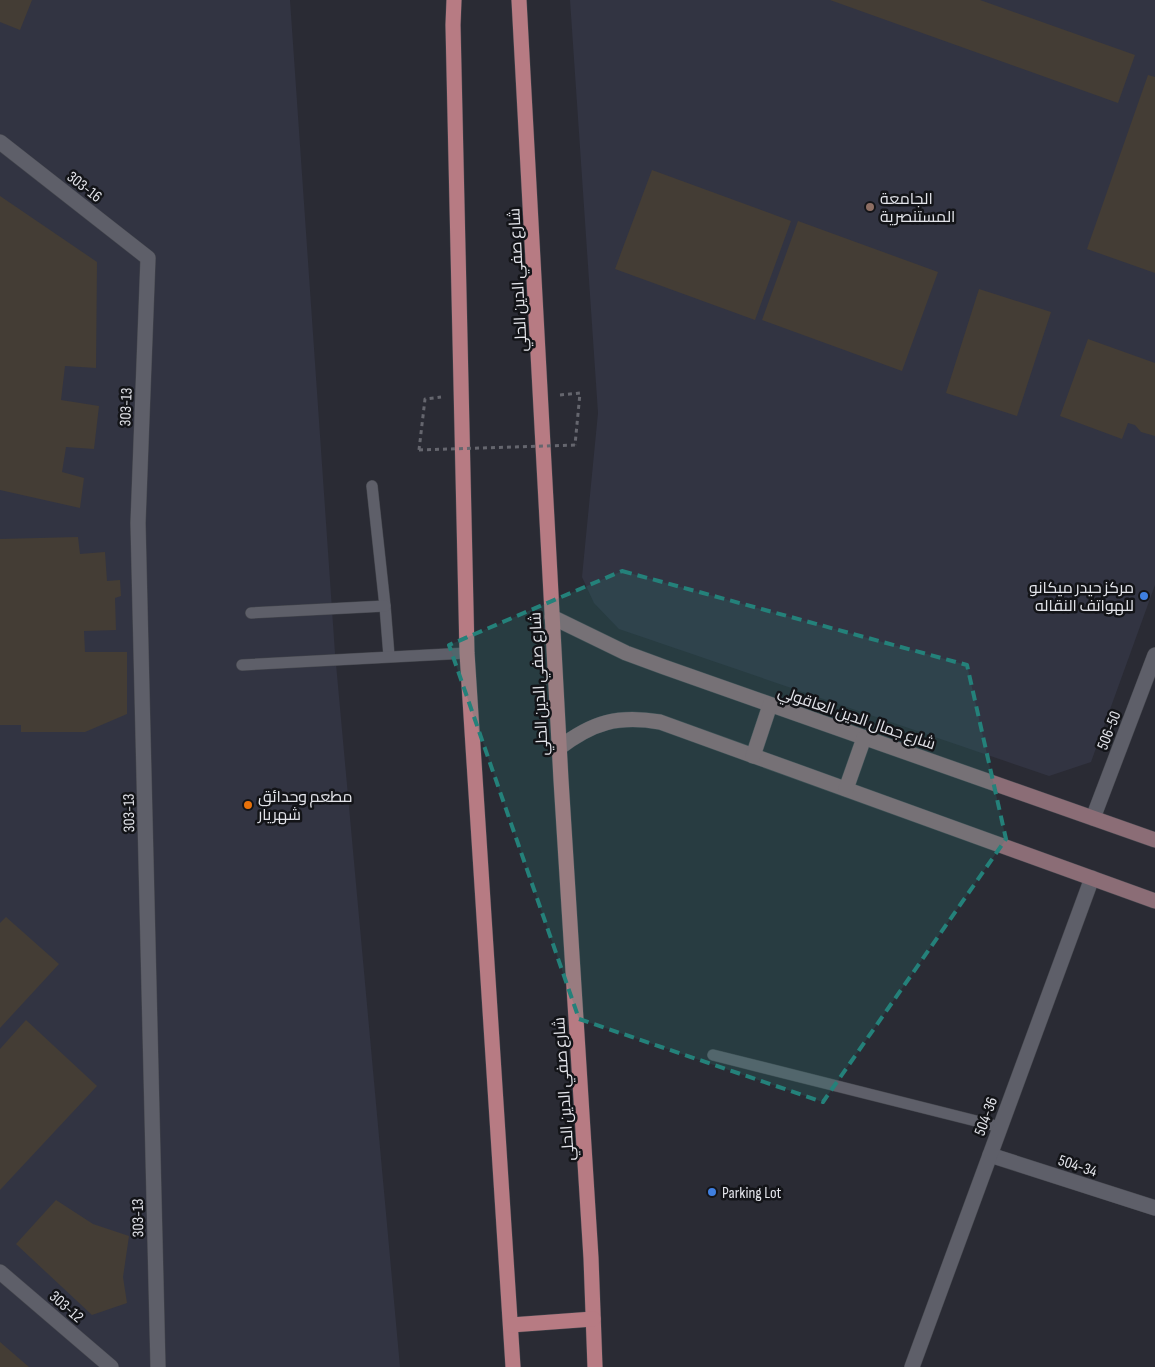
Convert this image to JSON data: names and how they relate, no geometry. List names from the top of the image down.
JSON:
{
  "streets": {
    "main road": ["شارع صفي الدين الحلي"],
    "street": [
      "303-16",
      "303-13",
      "شارع جمال الدين العاقولي",
      "506-50",
      "504-36",
      "504-34",
      "303-12"
    ]
  },
  "crossings": [
    ["303-16", "303-13"],
    ["شارع صفي الدين الحلي", "شارع جمال الدين العاقولي"],
    ["شارع جمال الدين العاقولي", "506-50"],
    ["504-36", "504-34"]
  ],
  "places": [
    "الجامعة المستنصرية",
    "مركز حيدر ميكانو للهواتف النقاله",
    "مطعم وحدائق شهريار",
    "Parking Lot"
  ]
}
